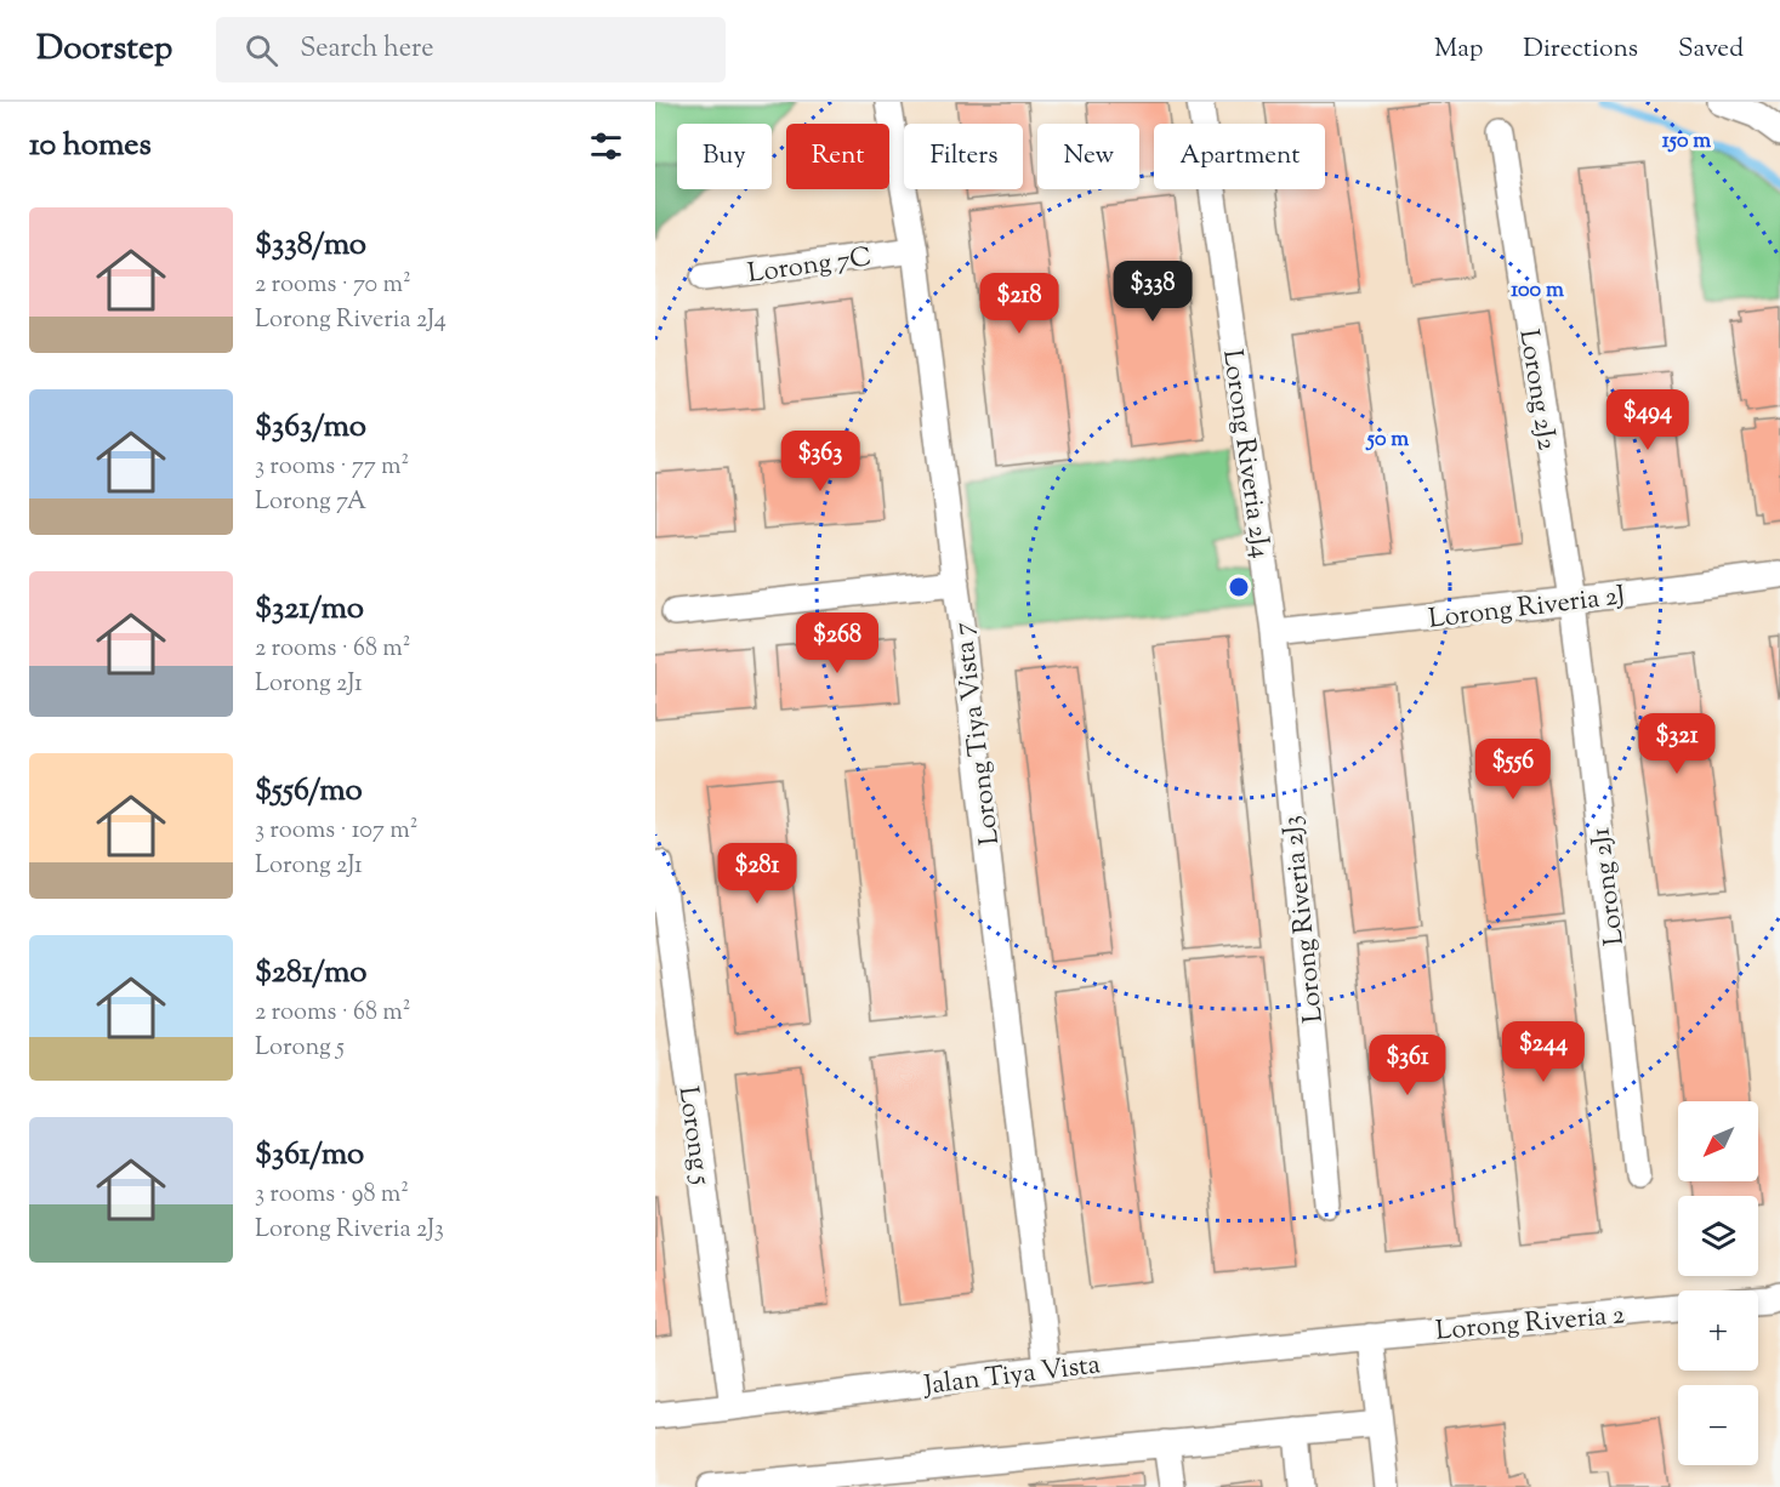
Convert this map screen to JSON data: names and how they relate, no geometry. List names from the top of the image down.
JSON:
{
  "streets": {
    "street": [
      "Lorong 7C",
      "Lorong 2J2",
      "Lorong Riveria 2J4",
      "Lorong Riveria 2J",
      "Lorong Tiya Vista 7",
      "Lorong 2J1",
      "Lorong Riveria 2J3",
      "Lorong 5",
      "Lorong Riveria 2",
      "Jalan Tiya Vista"
    ]
  },
  "crossings": [
    ["Lorong 7C", "Lorong Tiya Vista 7"],
    ["Lorong 2J2", "Lorong Riveria 2J"],
    ["Lorong 2J2", "Lorong 2J1"],
    ["Lorong Riveria 2J4", "Lorong Riveria 2J"],
    ["Lorong Riveria 2J4", "Lorong Riveria 2J3"],
    ["Lorong Riveria 2J", "Lorong 2J1"],
    ["Lorong Riveria 2J", "Lorong Riveria 2J3"],
    ["Lorong Tiya Vista 7", "Jalan Tiya Vista"],
    ["Lorong 5", "Jalan Tiya Vista"],
    ["Lorong Riveria 2", "Jalan Tiya Vista"]
  ],
  "north": "bottom left",
  "page": {
    "header": "Doorstep",
    "search": "Search here",
    "nav": ["Map", "Directions", "Saved"],
    "heading": "10 homes",
    "chip": [
      "Buy",
      "Rent",
      "Filters",
      "New",
      "Apartment"
    ],
    "list": [
      {
        "name": "$338/mo",
        "note": "2 rooms · 70 m² · Lorong Riveria 2J4"
      },
      {
        "name": "$363/mo",
        "note": "3 rooms · 77 m² · Lorong 7A"
      },
      {
        "name": "$321/mo",
        "note": "2 rooms · 68 m² · Lorong 2J1"
      },
      {
        "name": "$556/mo",
        "note": "3 rooms · 107 m² · Lorong 2J1"
      },
      {
        "name": "$281/mo",
        "note": "2 rooms · 68 m² · Lorong 5"
      },
      {
        "name": "$361/mo",
        "note": "3 rooms · 98 m² · Lorong Riveria 2J3"
      }
    ],
    "price": [
      "$338",
      "$218",
      "$494",
      "$363",
      "$268",
      "$321",
      "$556",
      "$281",
      "$244",
      "$361"
    ],
    "map_buttons": ["+", "−"]
  },
  "rings": ["150 m", "100 m", "50 m"]
}
